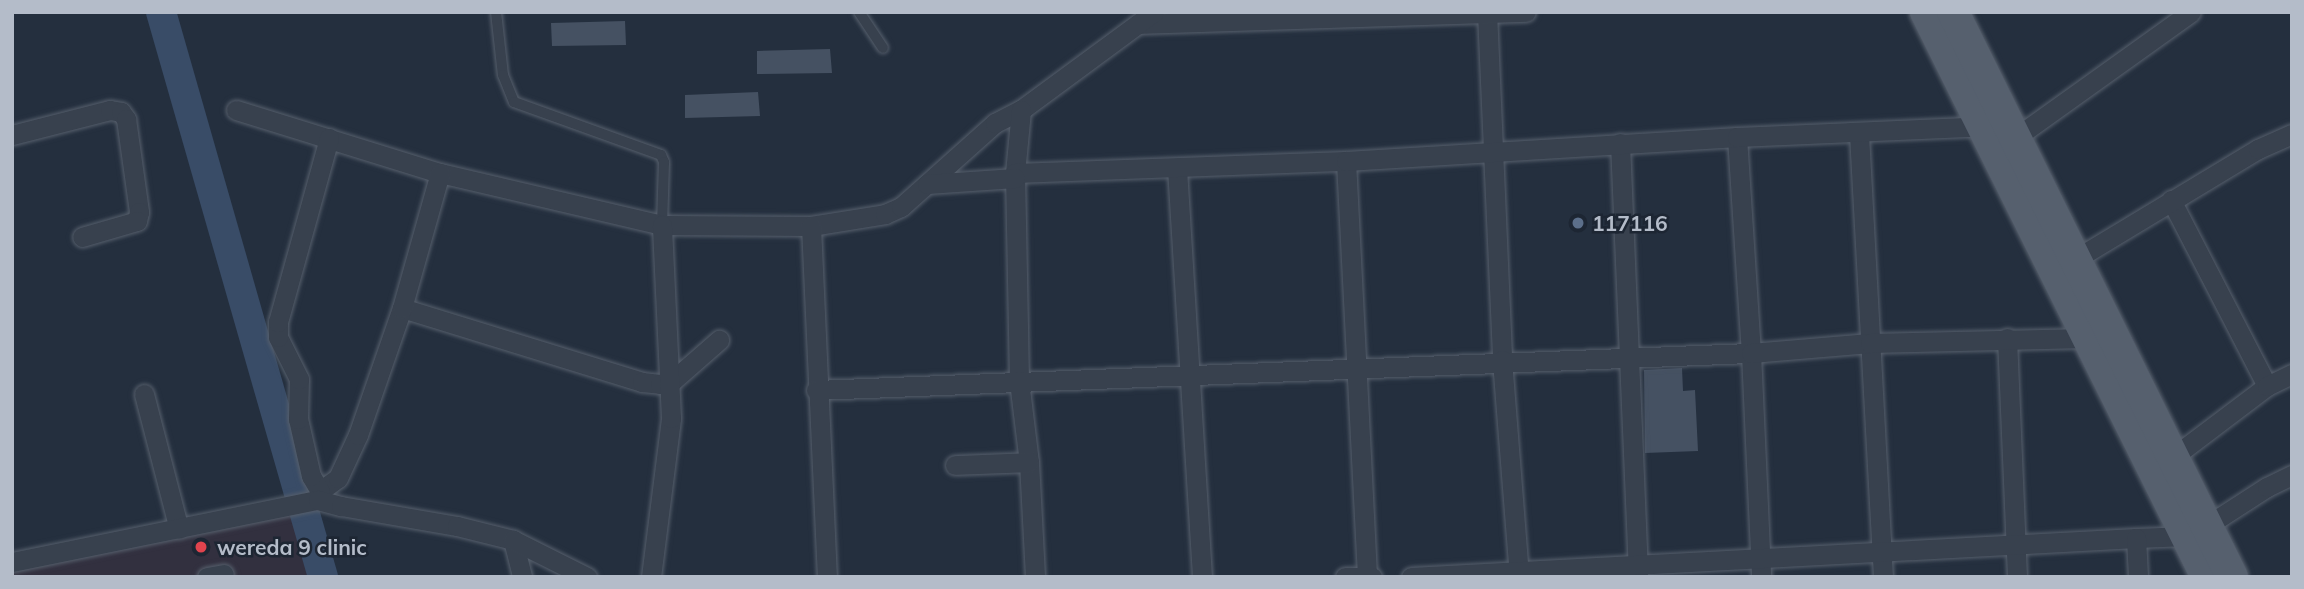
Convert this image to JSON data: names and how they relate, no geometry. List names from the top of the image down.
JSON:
{
  "places": ["117116", "wereda 9 clinic"]
}
